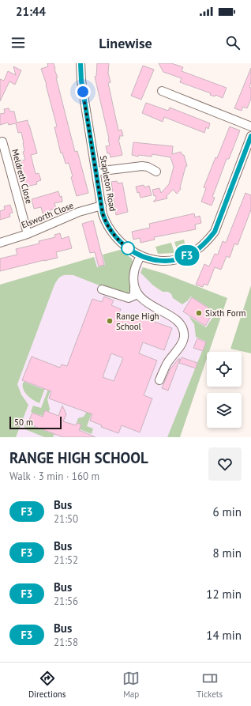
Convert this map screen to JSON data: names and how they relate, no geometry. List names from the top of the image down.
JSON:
{
  "streets": {
    "street": ["Meldreth Close", "Stapleton Road", "Elsworth Close"]
  },
  "crossings": [
    ["Meldreth Close", "Elsworth Close"],
    ["Stapleton Road", "Elsworth Close"]
  ],
  "places": ["Sixth Form", "Range High School"],
  "lines": ["bus line F3"],
  "scale_bar": "50 m",
  "page": {
    "status": "21:44",
    "header": "Linewise",
    "on_map": "F3",
    "scale": "50 m",
    "heading": ["RANGE HIGH SCHOOL", "Walk · 3 min · 160 m"],
    "list": [
      {
        "mark": "F3",
        "name": "Bus",
        "note": "21:50",
        "value": "6 min"
      },
      {
        "mark": "F3",
        "name": "Bus",
        "note": "21:52",
        "value": "8 min"
      },
      {
        "mark": "F3",
        "name": "Bus",
        "note": "21:56",
        "value": "12 min"
      },
      {
        "mark": "F3",
        "name": "Bus",
        "note": "21:58",
        "value": "14 min"
      }
    ],
    "tabs": ["Directions", "Map", "Tickets"]
  }
}
